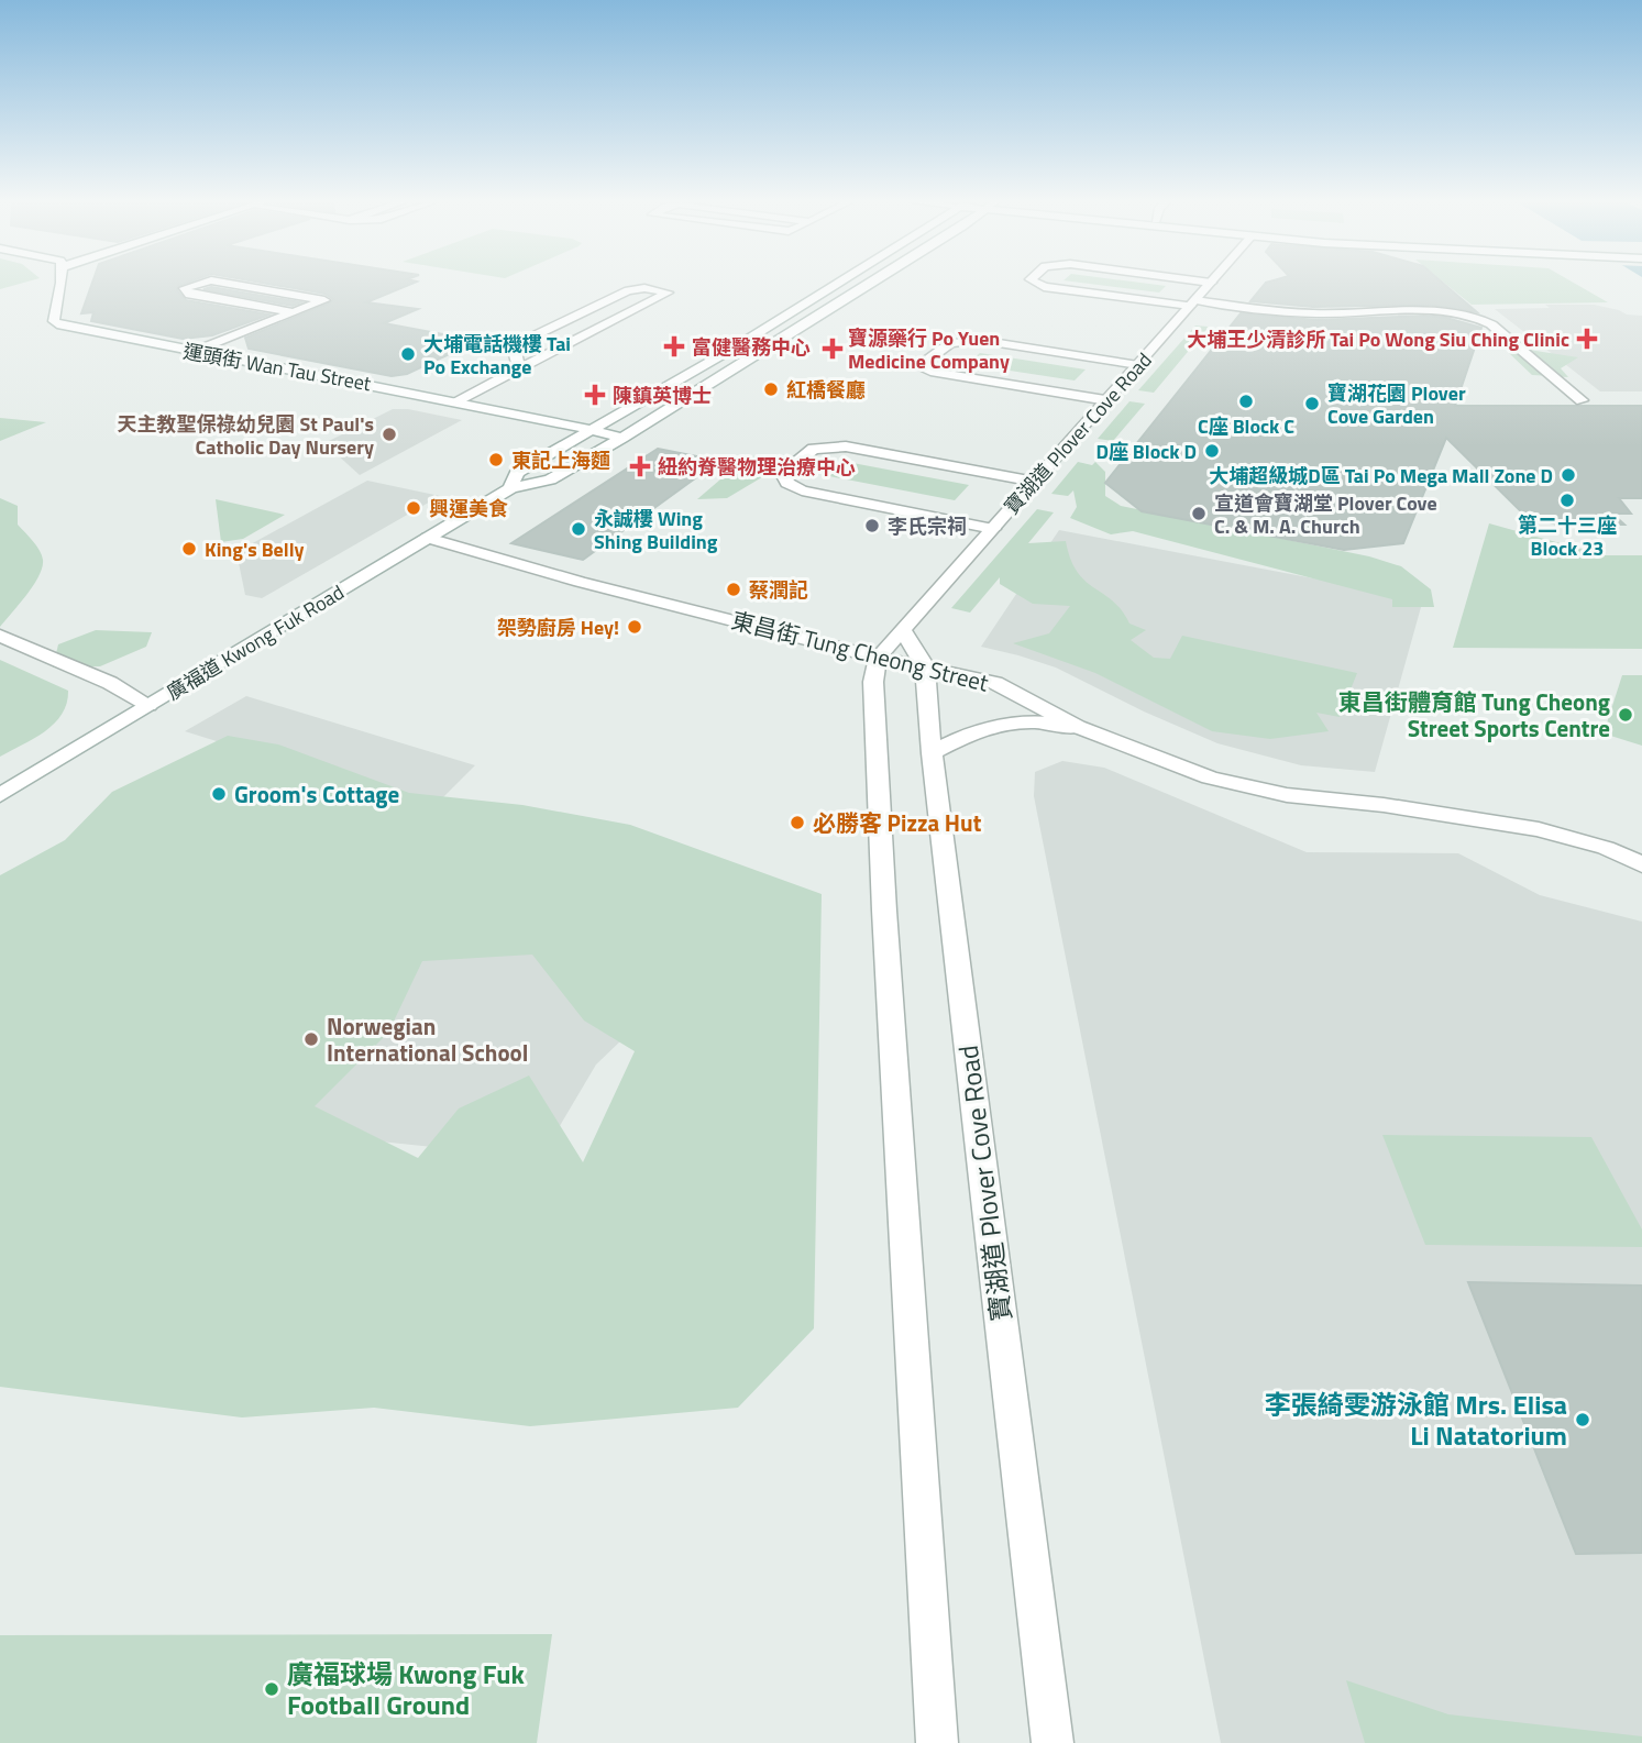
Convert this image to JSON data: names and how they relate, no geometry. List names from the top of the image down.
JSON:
{
  "streets": {
    "street": [
      "運頭街 Wan Tau Street",
      "寶湖道 Plover Cove Road",
      "廣福道 Kwong Fuk Road",
      "東昌街 Tung Cheong Street"
    ]
  },
  "crossings": [
    ["運頭街 Wan Tau Street", "廣福道 Kwong Fuk Road"],
    ["寶湖道 Plover Cove Road", "東昌街 Tung Cheong Street"],
    ["廣福道 Kwong Fuk Road", "東昌街 Tung Cheong Street"]
  ],
  "places": {
    "health": [
      "大埔王少清診所 Tai Po Wong Siu Ching Clinic",
      "富健醫務中心",
      "寶源藥行 Po Yuen Medicine Company",
      "陳鎮英博士",
      "紐約脊醫物理治療中心"
    ],
    "other": [
      "大埔電話機樓 Tai Po Exchange",
      "紅橋餐廳",
      "C座 Block C",
      "寶湖花園 Plover Cove Garden",
      "天主教聖保祿幼兒園 St Paul's Catholic Day Nursery",
      "D座 Block D",
      "東記上海麵",
      "大埔超級城D區 Tai Po Mega Mall Zone D",
      "第二十三座 Block 23",
      "興運美食",
      "宣道會寶湖堂 Plover Cove C. & M. A. Church",
      "李氏宗祠",
      "永誠樓 Wing Shing Building",
      "King's Belly",
      "蔡潤記",
      "架勢廚房 Hey!",
      "東昌街體育館 Tung Cheong Street Sports Centre",
      "Groom's Cottage",
      "必勝客 Pizza Hut",
      "Norwegian International School",
      "李張綺雯游泳館 Mrs. Elisa Li Natatorium",
      "廣福球場 Kwong Fuk Football Ground"
    ]
  }
}
